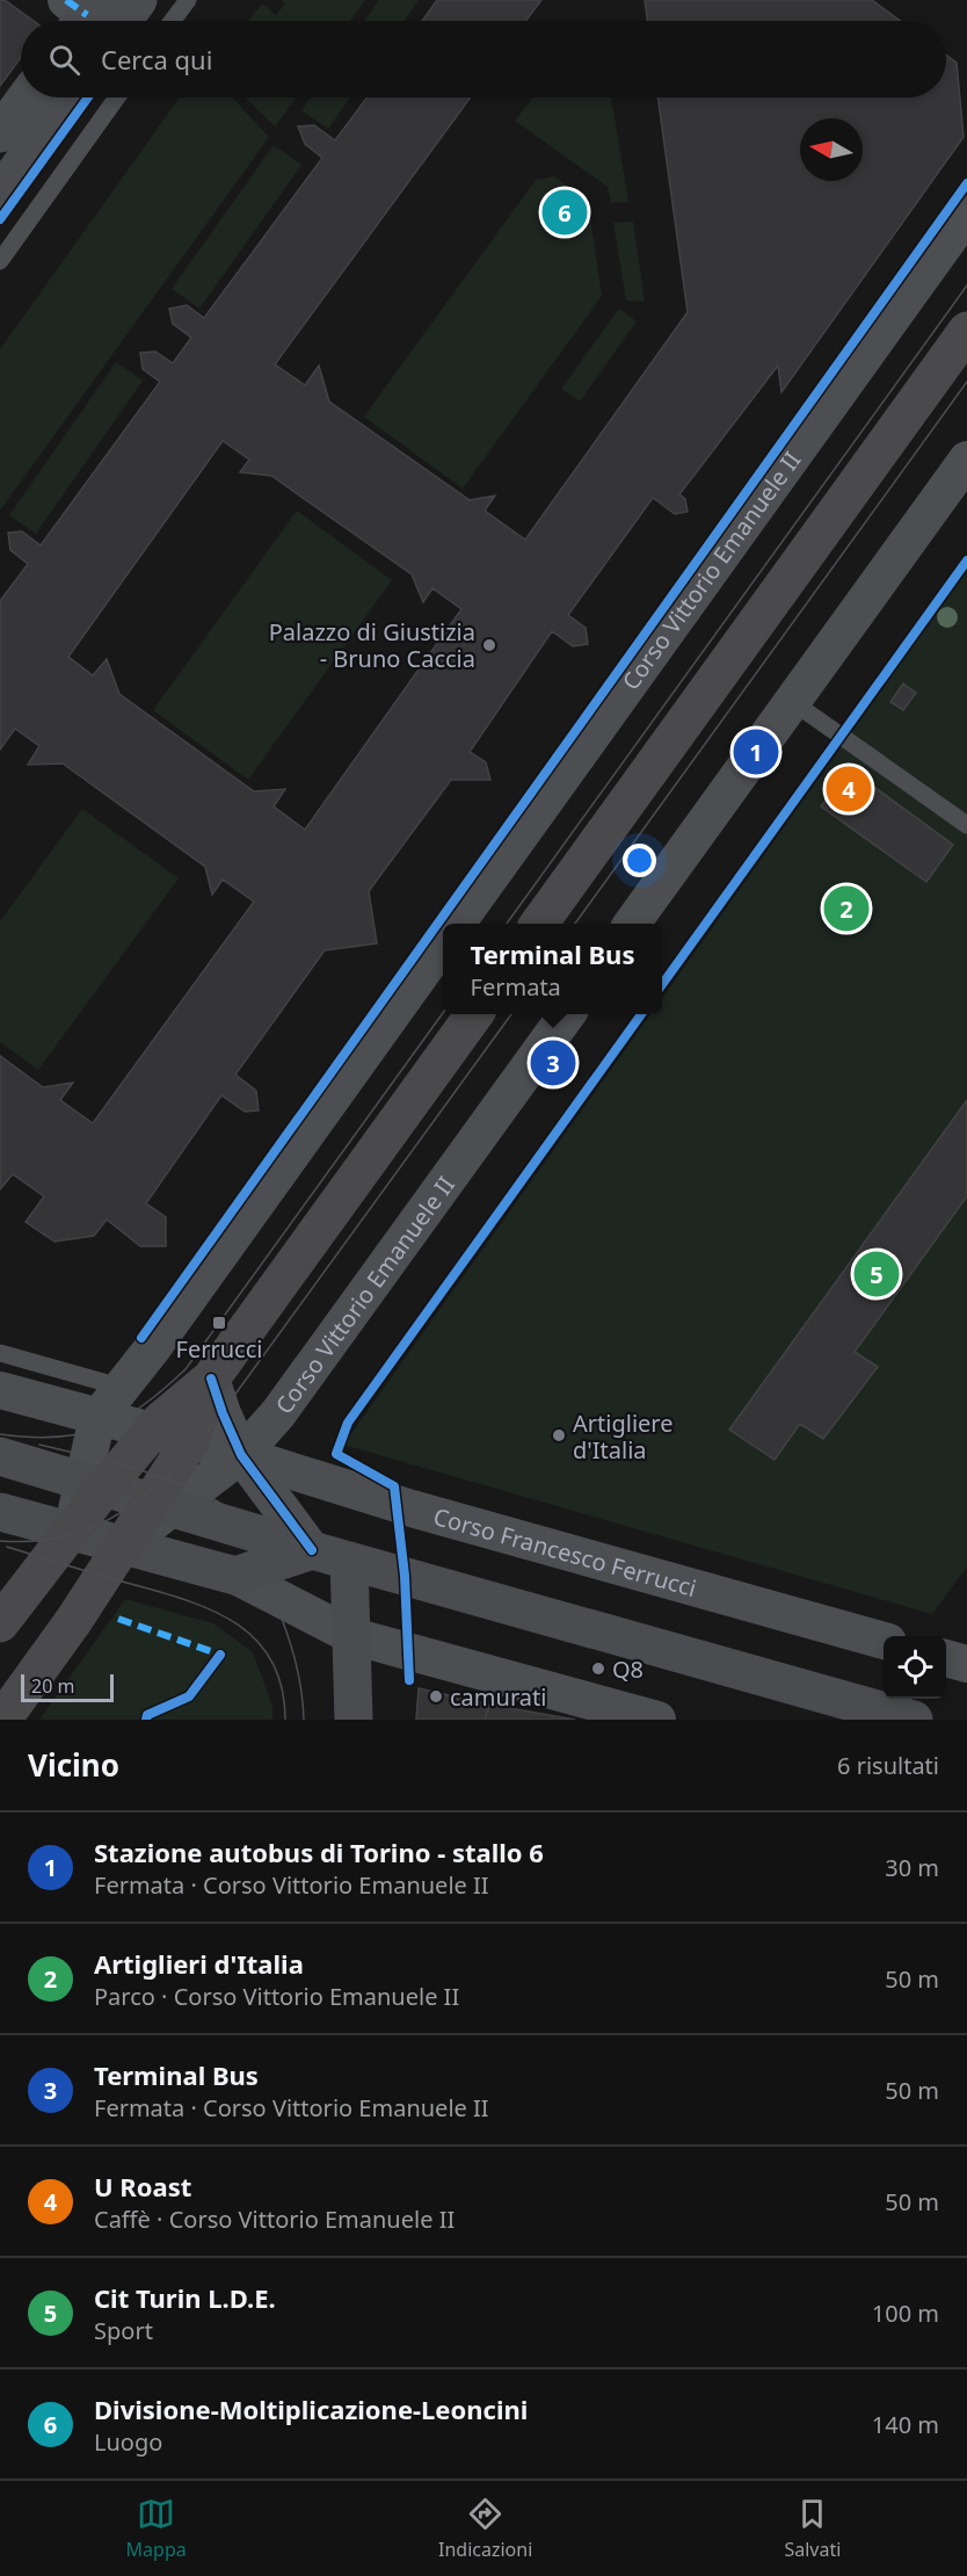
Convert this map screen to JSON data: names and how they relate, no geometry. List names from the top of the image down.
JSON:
{
  "streets": {
    "main road": ["Corso Vittorio Emanuele II"],
    "street": ["Corso Francesco Ferrucci"]
  },
  "crossings": [
    ["Corso Vittorio Emanuele II", "Corso Francesco Ferrucci"]
  ],
  "places": {
    "other": [
      "Palazzo di Giustizia - Bruno Caccia",
      "Artigliere d'Italia",
      "Q8",
      "camurati"
    ],
    "transit": ["Ferrucci"]
  },
  "scale_bar": "20 m",
  "north": "left",
  "page": {
    "search": "Cerca qui",
    "pins": [
      "6",
      "1",
      "4",
      "2",
      "3",
      "5"
    ],
    "popup": ["Terminal Bus", "Fermata"],
    "scale": "20 m",
    "heading": ["Vicino", "6 risultati"],
    "list": [
      {
        "mark": "1",
        "name": "Stazione autobus di Torino - stallo 6",
        "note": "Fermata · Corso Vittorio Emanuele II",
        "value": "30 m"
      },
      {
        "mark": "2",
        "name": "Artiglieri d'Italia",
        "note": "Parco · Corso Vittorio Emanuele II",
        "value": "50 m"
      },
      {
        "mark": "3",
        "name": "Terminal Bus",
        "note": "Fermata · Corso Vittorio Emanuele II",
        "value": "50 m"
      },
      {
        "mark": "4",
        "name": "U Roast",
        "note": "Caffè · Corso Vittorio Emanuele II",
        "value": "50 m"
      },
      {
        "mark": "5",
        "name": "Cit Turin L.D.E.",
        "note": "Sport",
        "value": "100 m"
      },
      {
        "mark": "6",
        "name": "Divisione-Moltiplicazione-Leoncini",
        "note": "Luogo",
        "value": "140 m"
      }
    ],
    "nav": ["Mappa", "Indicazioni", "Salvati"]
  }
}
